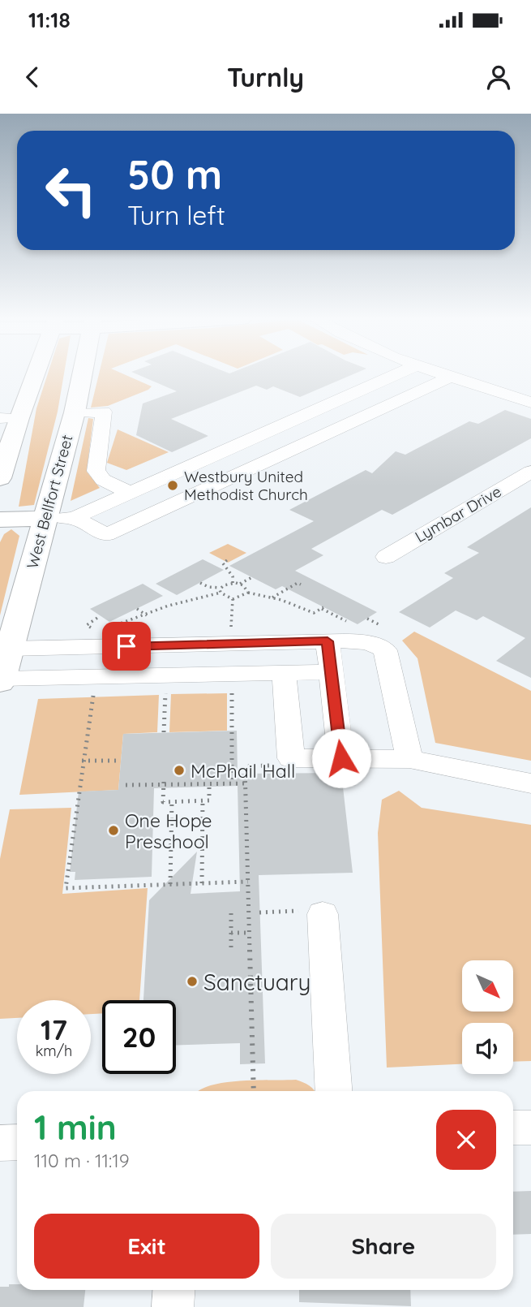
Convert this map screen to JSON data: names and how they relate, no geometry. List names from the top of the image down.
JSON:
{
  "streets": {
    "main road": ["West Bellfort Street"],
    "street": ["Lymbar Drive"]
  },
  "places": [
    "Westbury United Methodist Church",
    "McPhail Hall",
    "One Hope Preschool",
    "Sanctuary"
  ],
  "north": "bottom right",
  "page": {
    "status": "11:18",
    "header": "Turnly",
    "turn": ["50 m", "Turn left"],
    "speed": "17 km/h",
    "limit": "20",
    "heading": ["1 min", "110 m · 11:19"],
    "buttons": ["Exit", "Share"]
  }
}
